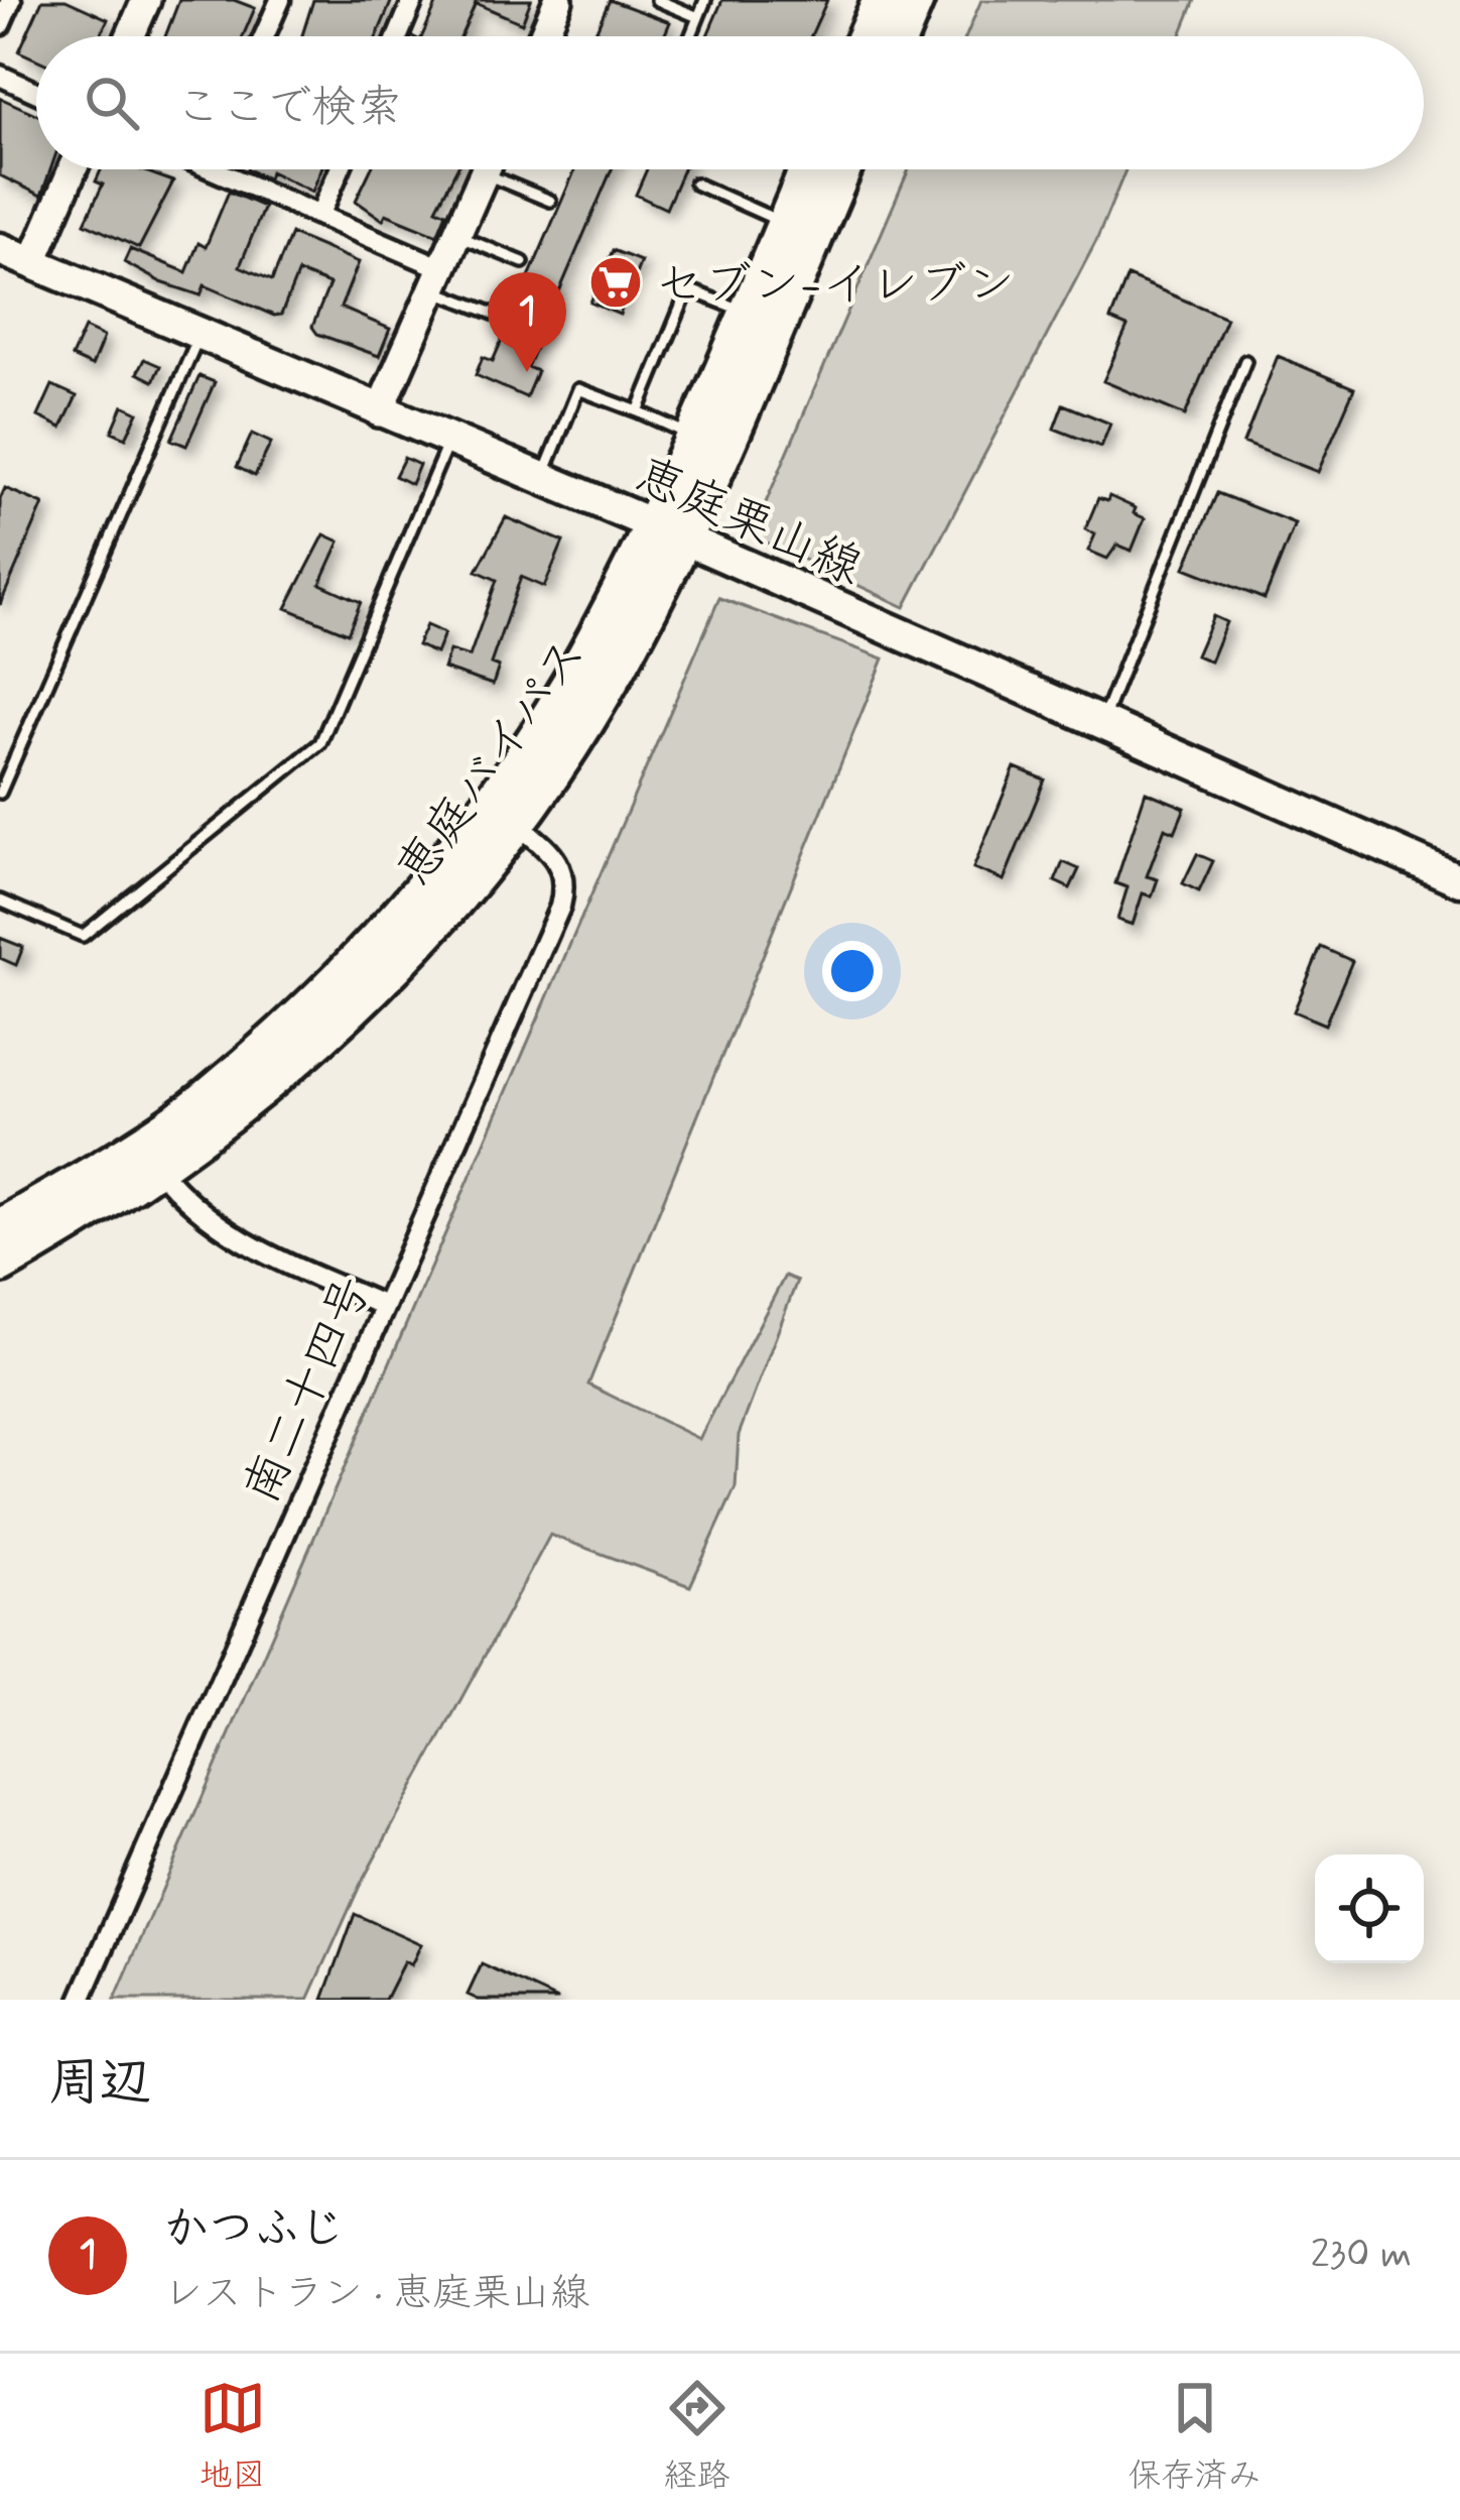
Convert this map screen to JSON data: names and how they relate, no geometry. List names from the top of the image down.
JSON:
{
  "streets": {
    "highway": ["恵庭バイパス"],
    "main road": ["恵庭栗山線"],
    "street": ["南二十四号"]
  },
  "crossings": [
    ["恵庭栗山線", "恵庭バイパス"],
    ["恵庭バイパス", "南二十四号"]
  ],
  "places": {
    "supermarket": ["セブン-イレブン"]
  },
  "page": {
    "search": "ここで検索",
    "pins": "1",
    "heading": "周辺",
    "list": [
      {
        "mark": "1",
        "name": "かつふじ",
        "note": "レストラン · 恵庭栗山線",
        "value": "230 m"
      }
    ],
    "nav": ["地図", "経路", "保存済み"]
  }
}
